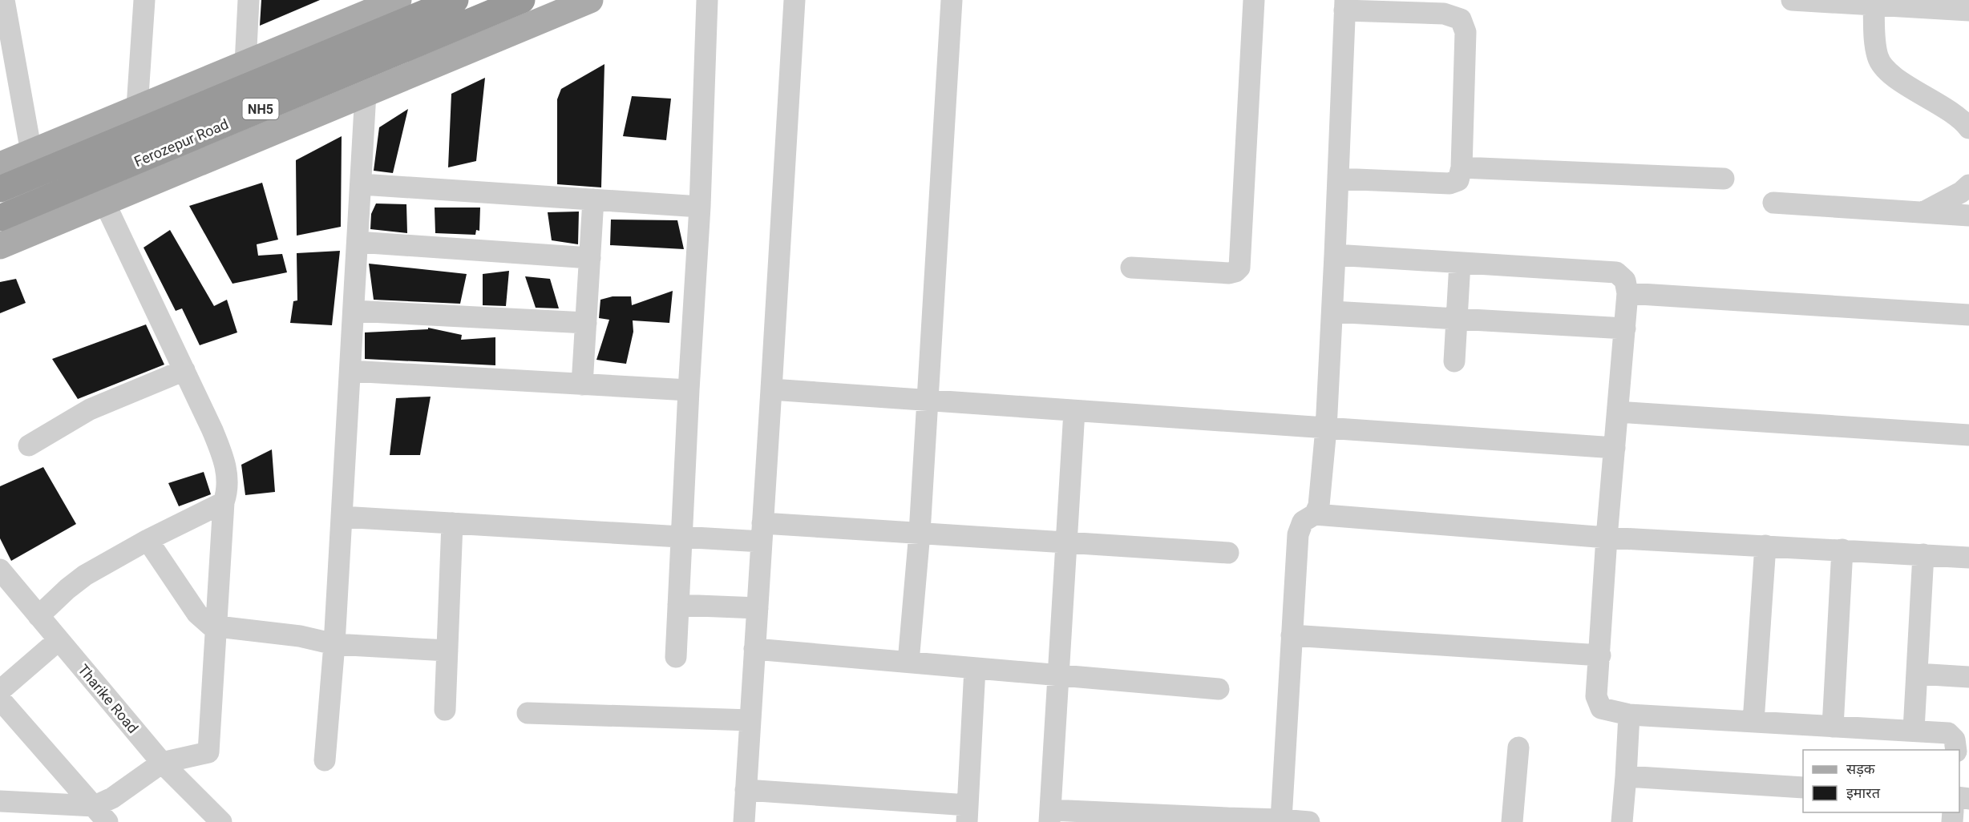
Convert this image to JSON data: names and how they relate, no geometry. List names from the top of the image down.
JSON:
{
  "streets": {
    "highway": ["NH5", "Ferozepur Road"],
    "street": ["Tharike Road"]
  },
  "legend": ["सड़क", "इमारत"]
}
